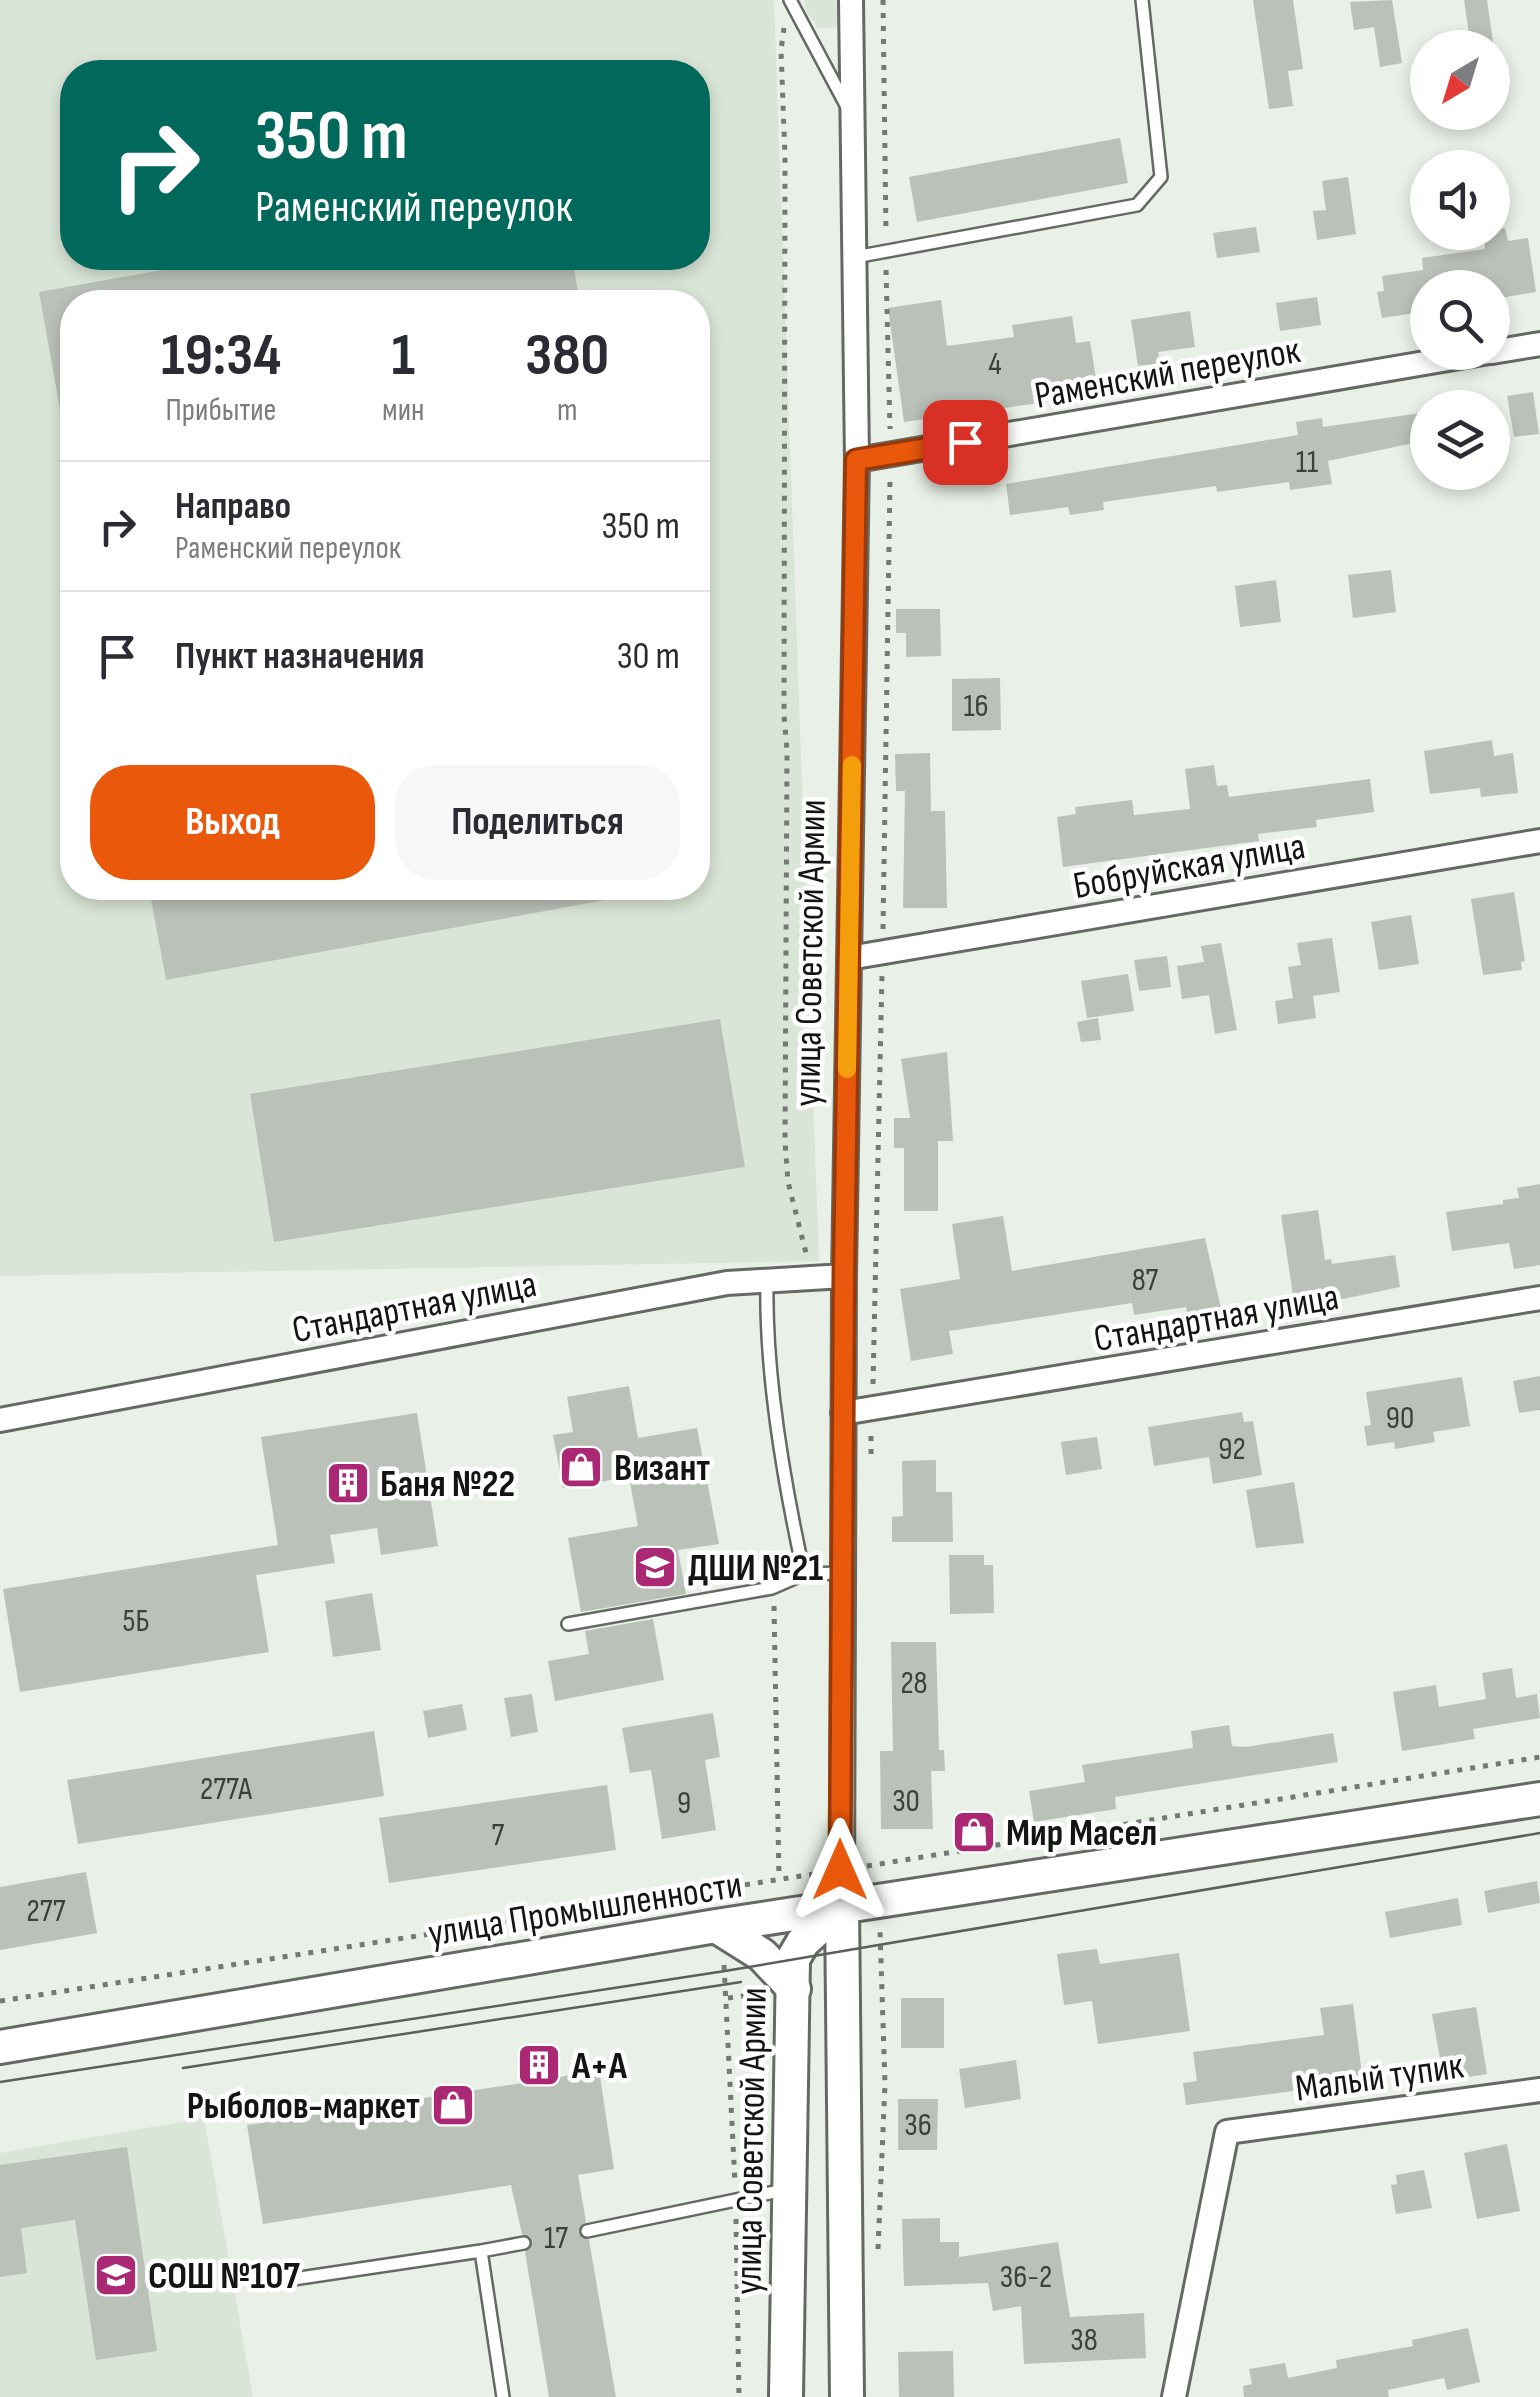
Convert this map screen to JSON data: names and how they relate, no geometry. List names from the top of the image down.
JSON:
{
  "streets": {
    "main road": ["улица Советской Армии", "улица Промышленности"],
    "street": [
      "Раменский переулок",
      "Бобруйская улица",
      "Стандартная улица",
      "Малый тупик"
    ]
  },
  "crossings": [
    ["Раменский переулок", "улица Советской Армии"],
    ["Бобруйская улица", "улица Советской Армии"],
    ["улица Советской Армии", "Стандартная улица"],
    ["улица Советской Армии", "улица Промышленности"]
  ],
  "places": {
    "shop": ["Визант", "Мир Масел", "Рыболов-маркет"],
    "building": ["Баня №22", "А+A"],
    "school or university": ["ДШИ №21", "СОШ №107"]
  },
  "house_numbers": [
    "4",
    "11",
    "16",
    "87",
    "90",
    "92",
    "5Б",
    "28",
    "277А",
    "30",
    "9",
    "7",
    "277",
    "36",
    "17",
    "36-2",
    "38"
  ],
  "north": "bottom left",
  "page": {
    "turn": ["350 m", "Раменский переулок"],
    "eta": [
      "19:34",
      "Прибытие",
      "1",
      "мин",
      "380",
      "m"
    ],
    "list": [
      {
        "name": "Направо",
        "note": "Раменский переулок",
        "value": "350 m"
      },
      {
        "name": "Пункт назначения",
        "value": "30 m"
      }
    ],
    "buttons": ["Выход", "Поделиться"]
  }
}
